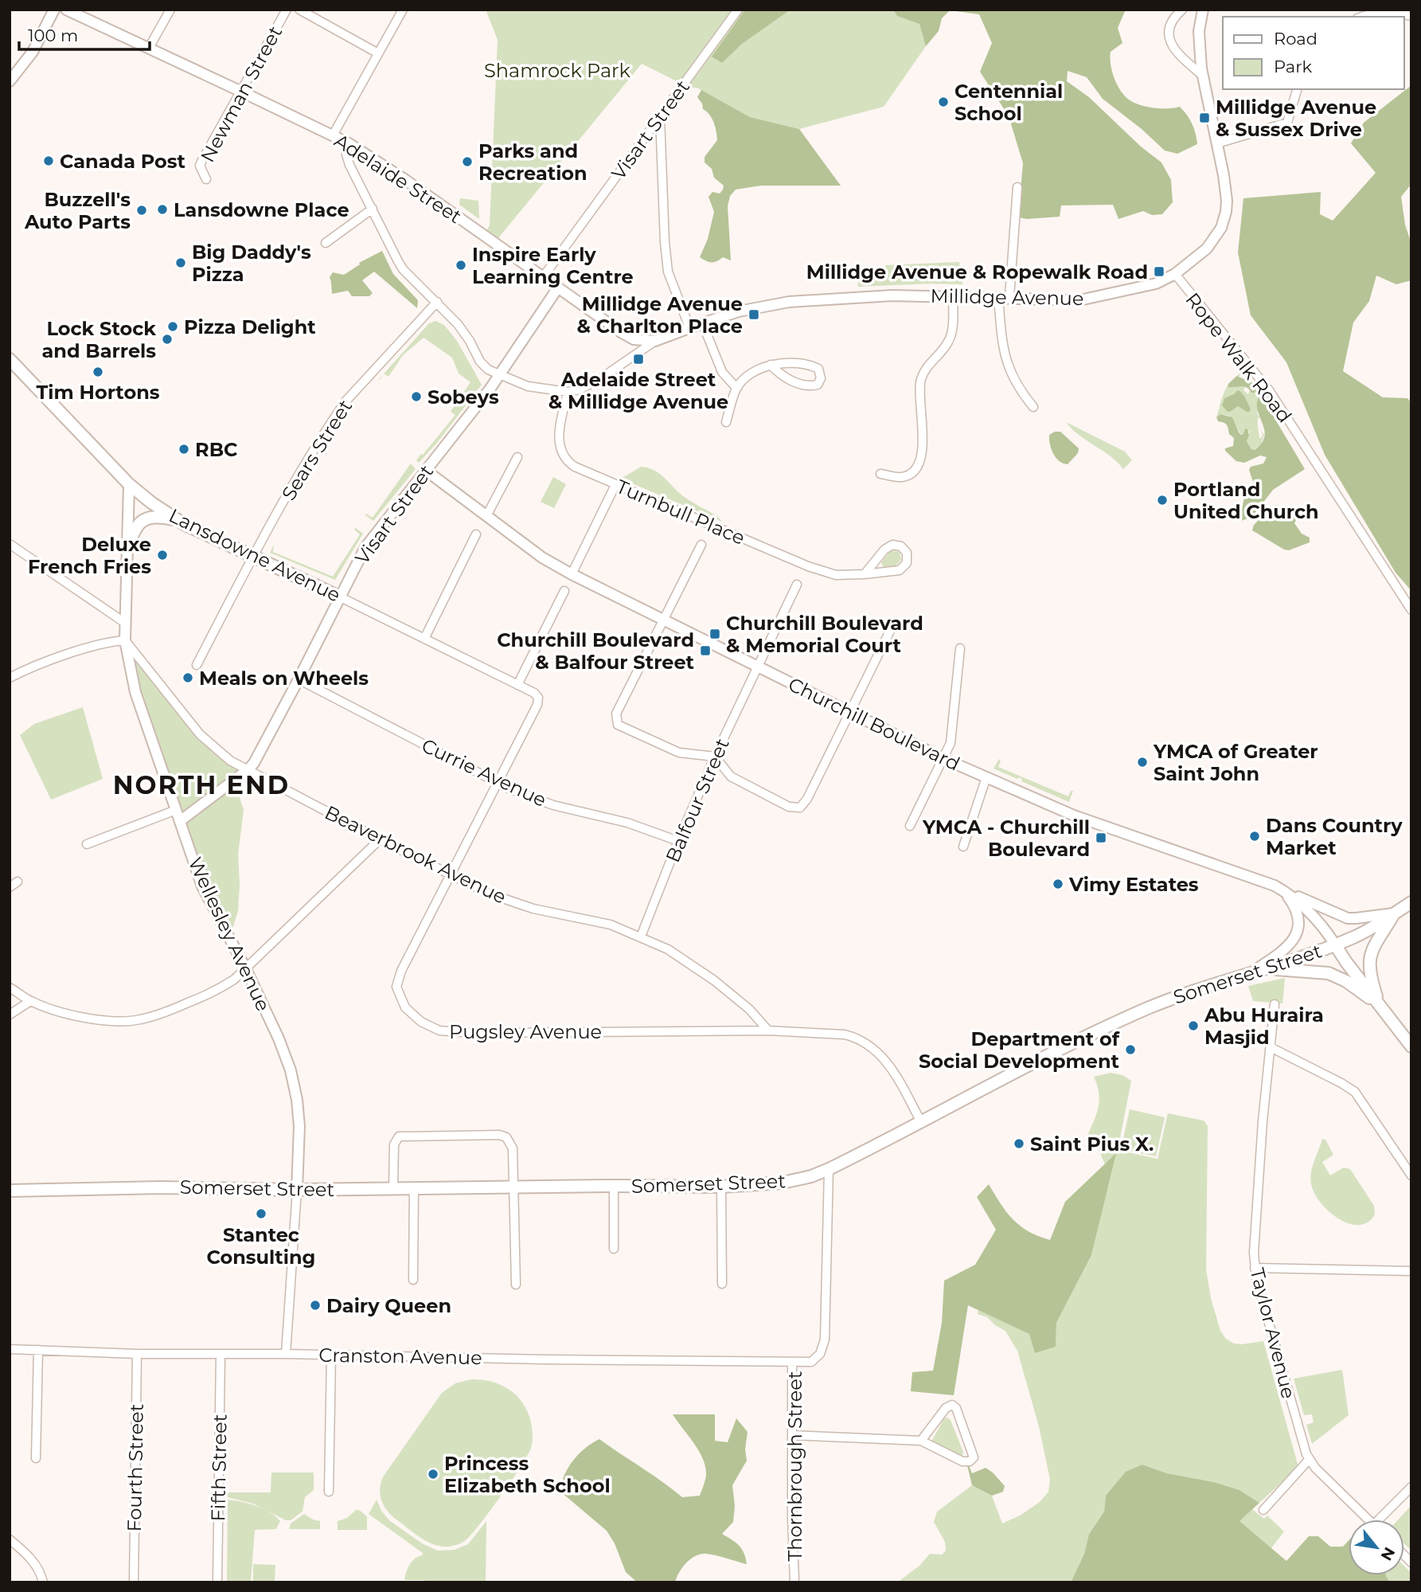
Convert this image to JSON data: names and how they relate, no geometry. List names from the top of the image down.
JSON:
{
  "streets": {
    "main road": ["Lansdowne Avenue", "Somerset Street"],
    "street": [
      "Newman Street",
      "Visart Street",
      "Adelaide Street",
      "Millidge Avenue",
      "Rope Walk Road",
      "Sears Street",
      "Turnbull Place",
      "Churchill Boulevard",
      "Currie Avenue",
      "Balfour Street",
      "Beaverbrook Avenue",
      "Wellesley Avenue",
      "Pugsley Avenue",
      "Taylor Avenue",
      "Cranston Avenue",
      "Thornbrough Street",
      "Fourth Street",
      "Fifth Street"
    ]
  },
  "crossings": [
    ["Newman Street", "Adelaide Street"],
    ["Visart Street", "Adelaide Street"],
    ["Visart Street", "Lansdowne Avenue"],
    ["Visart Street", "Churchill Boulevard"],
    ["Visart Street", "Currie Avenue"],
    ["Visart Street", "Beaverbrook Avenue"],
    ["Visart Street", "Wellesley Avenue"],
    ["Adelaide Street", "Millidge Avenue"],
    ["Millidge Avenue", "Rope Walk Road"],
    ["Sears Street", "Lansdowne Avenue"],
    ["Lansdowne Avenue", "Wellesley Avenue"],
    ["Lansdowne Avenue", "Pugsley Avenue"],
    ["Churchill Boulevard", "Balfour Street"],
    ["Churchill Boulevard", "Somerset Street"],
    ["Currie Avenue", "Balfour Street"],
    ["Currie Avenue", "Pugsley Avenue"],
    ["Balfour Street", "Beaverbrook Avenue"],
    ["Beaverbrook Avenue", "Wellesley Avenue"],
    ["Beaverbrook Avenue", "Pugsley Avenue"],
    ["Wellesley Avenue", "Somerset Street"],
    ["Wellesley Avenue", "Cranston Avenue"],
    ["Somerset Street", "Pugsley Avenue"],
    ["Somerset Street", "Thornbrough Street"],
    ["Cranston Avenue", "Thornbrough Street"],
    ["Cranston Avenue", "Fourth Street"],
    ["Cranston Avenue", "Fifth Street"]
  ],
  "districts": ["NORTH END"],
  "parks": ["Shamrock Park"],
  "places": {
    "other": [
      "Centennial School",
      "Canada Post",
      "Parks and Recreation",
      "Lansdowne Place",
      "Buzzell's Auto Parts",
      "Big Daddy's Pizza",
      "Inspire Early Learning Centre",
      "Pizza Delight",
      "Lock Stock and Barrels",
      "Tim Hortons",
      "Sobeys",
      "RBC",
      "Portland United Church",
      "Deluxe French Fries",
      "Meals on Wheels",
      "YMCA of Greater Saint John",
      "Dans Country Market",
      "Vimy Estates",
      "Abu Huraira Masjid",
      "Department of Social Development",
      "Saint Pius X.",
      "Stantec Consulting",
      "Dairy Queen",
      "Princess Elizabeth School"
    ],
    "transit": [
      "Millidge Avenue & Sussex Drive",
      "Millidge Avenue & Ropewalk Road",
      "Millidge Avenue & Charlton Place",
      "Adelaide Street & Millidge Avenue",
      "Churchill Boulevard & Memorial Court",
      "Churchill Boulevard & Balfour Street",
      "YMCA - Churchill Boulevard"
    ]
  },
  "legend": ["Road", "Park"],
  "scale_bar": "100 m",
  "north": "bottom right"
}
